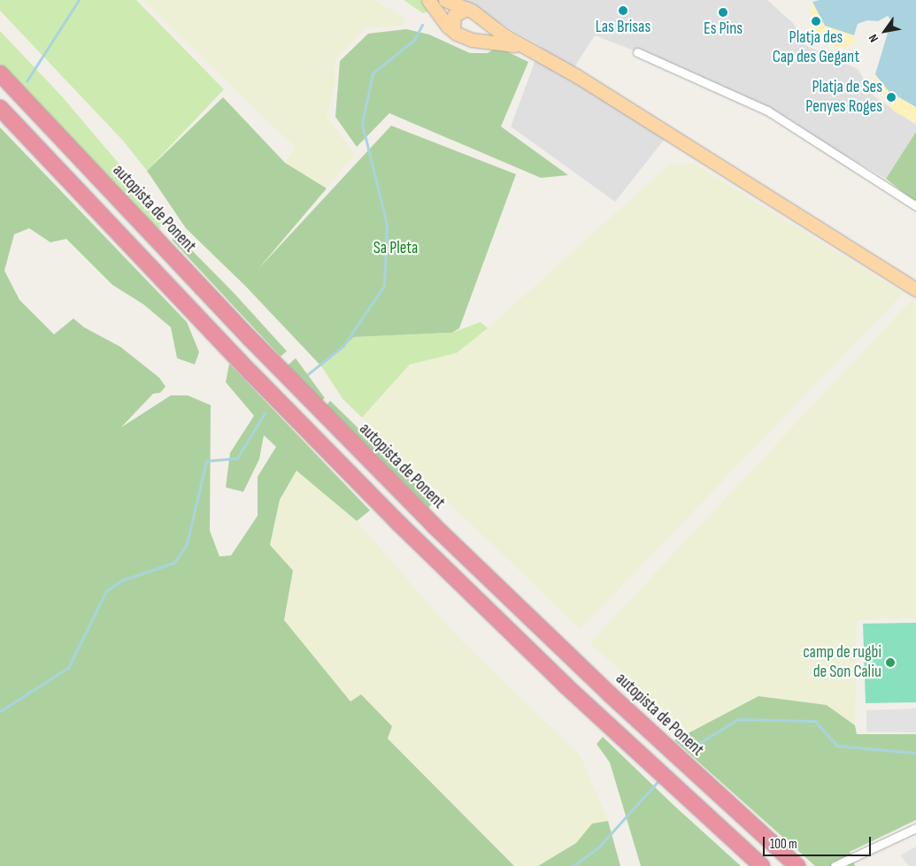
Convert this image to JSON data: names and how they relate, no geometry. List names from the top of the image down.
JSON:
{
  "streets": {
    "highway": ["autopista de Ponent"]
  },
  "parks": ["Sa Pleta"],
  "places": [
    "Las Brisas",
    "Es Pins",
    "Platja des Cap des Gegant",
    "Platja de Ses Penyes Roges",
    "camp de rugbi de Son Caliu"
  ],
  "scale_bar": "100 m",
  "north": "bottom left"
}
